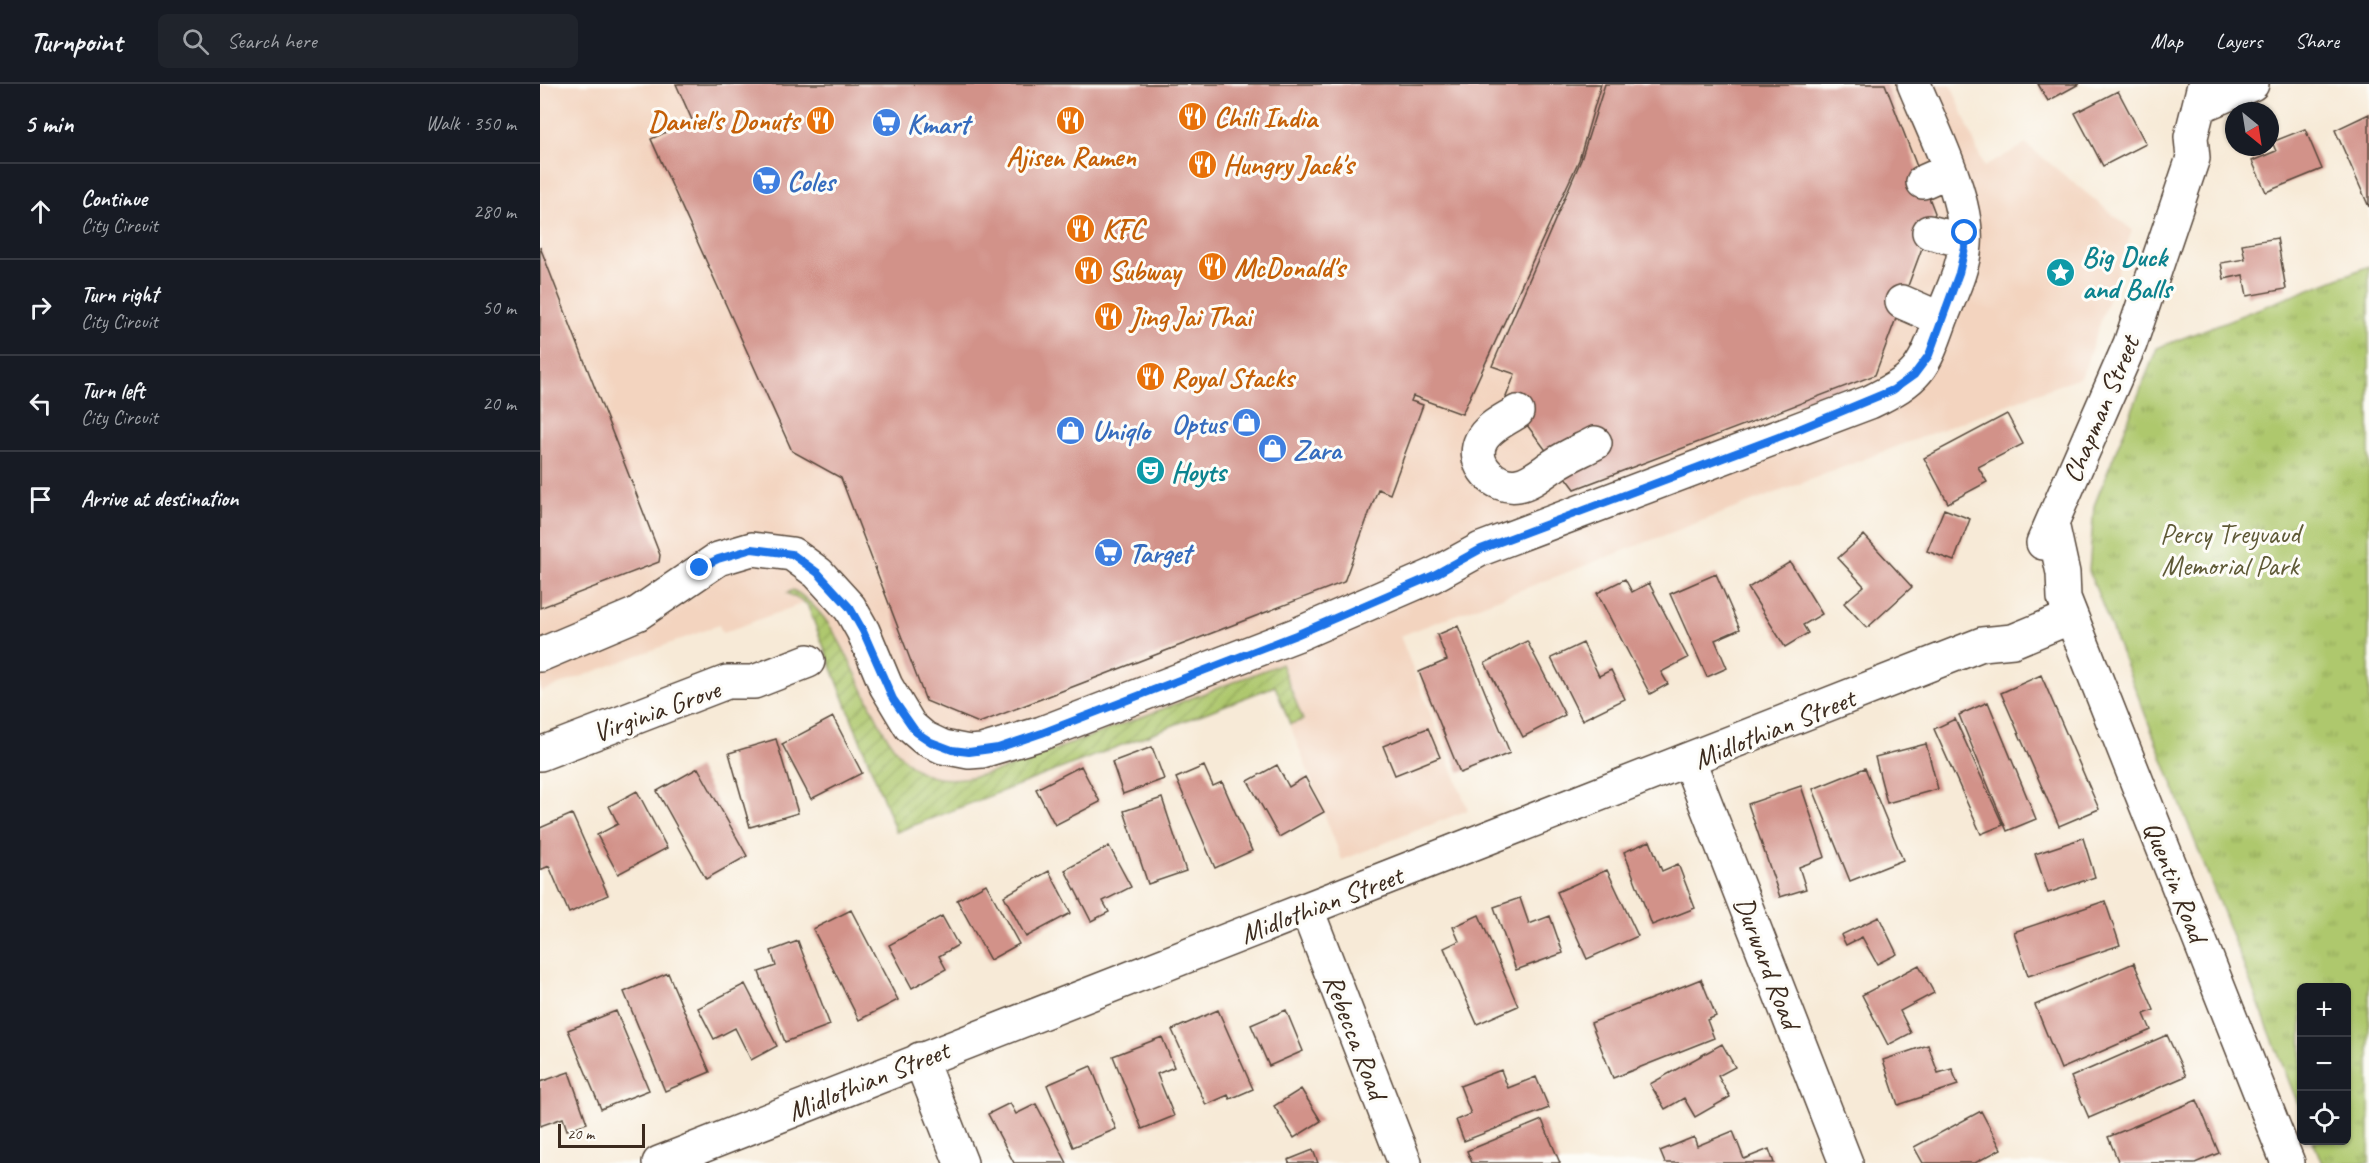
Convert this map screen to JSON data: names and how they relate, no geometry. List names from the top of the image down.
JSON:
{
  "streets": {
    "street": [
      "Chapman Street",
      "Virginia Grove",
      "Midlothian Street",
      "Quentin Road",
      "Durward Road",
      "Rebecca Road"
    ]
  },
  "crossings": [
    ["Chapman Street", "Midlothian Street"],
    ["Chapman Street", "Quentin Road"],
    ["Midlothian Street", "Quentin Road"],
    ["Midlothian Street", "Durward Road"],
    ["Midlothian Street", "Rebecca Road"]
  ],
  "parks": ["Percy Treyvaud Memorial Park"],
  "places": {
    "restaurant": [
      "Chili India",
      "Daniel's Donuts",
      "Ajisen Ramen",
      "Hungry Jack's",
      "KFC",
      "McDonald's",
      "Subway",
      "Jing Jai Thai",
      "Royal Stacks"
    ],
    "supermarket": ["Kmart", "Coles", "Target"],
    "place": ["Big Duck and Balls"],
    "shop": ["Optus", "Uniqlo", "Zara"],
    "theatre": ["Hoyts"]
  },
  "scale_bar": "20 m",
  "north": "bottom right",
  "page": {
    "header": "Turnpoint",
    "search": "Search here",
    "nav": ["Map", "Layers", "Share"],
    "heading": ["5 min", "Walk · 350 m"],
    "list": [
      ["Continue", "City Circuit", "280 m"],
      ["Turn right", "City Circuit", "50 m"],
      ["Turn left", "City Circuit", "20 m"],
      "Arrive at destination"
    ],
    "map_buttons": ["+", "−"],
    "scale": "20 m"
  }
}
